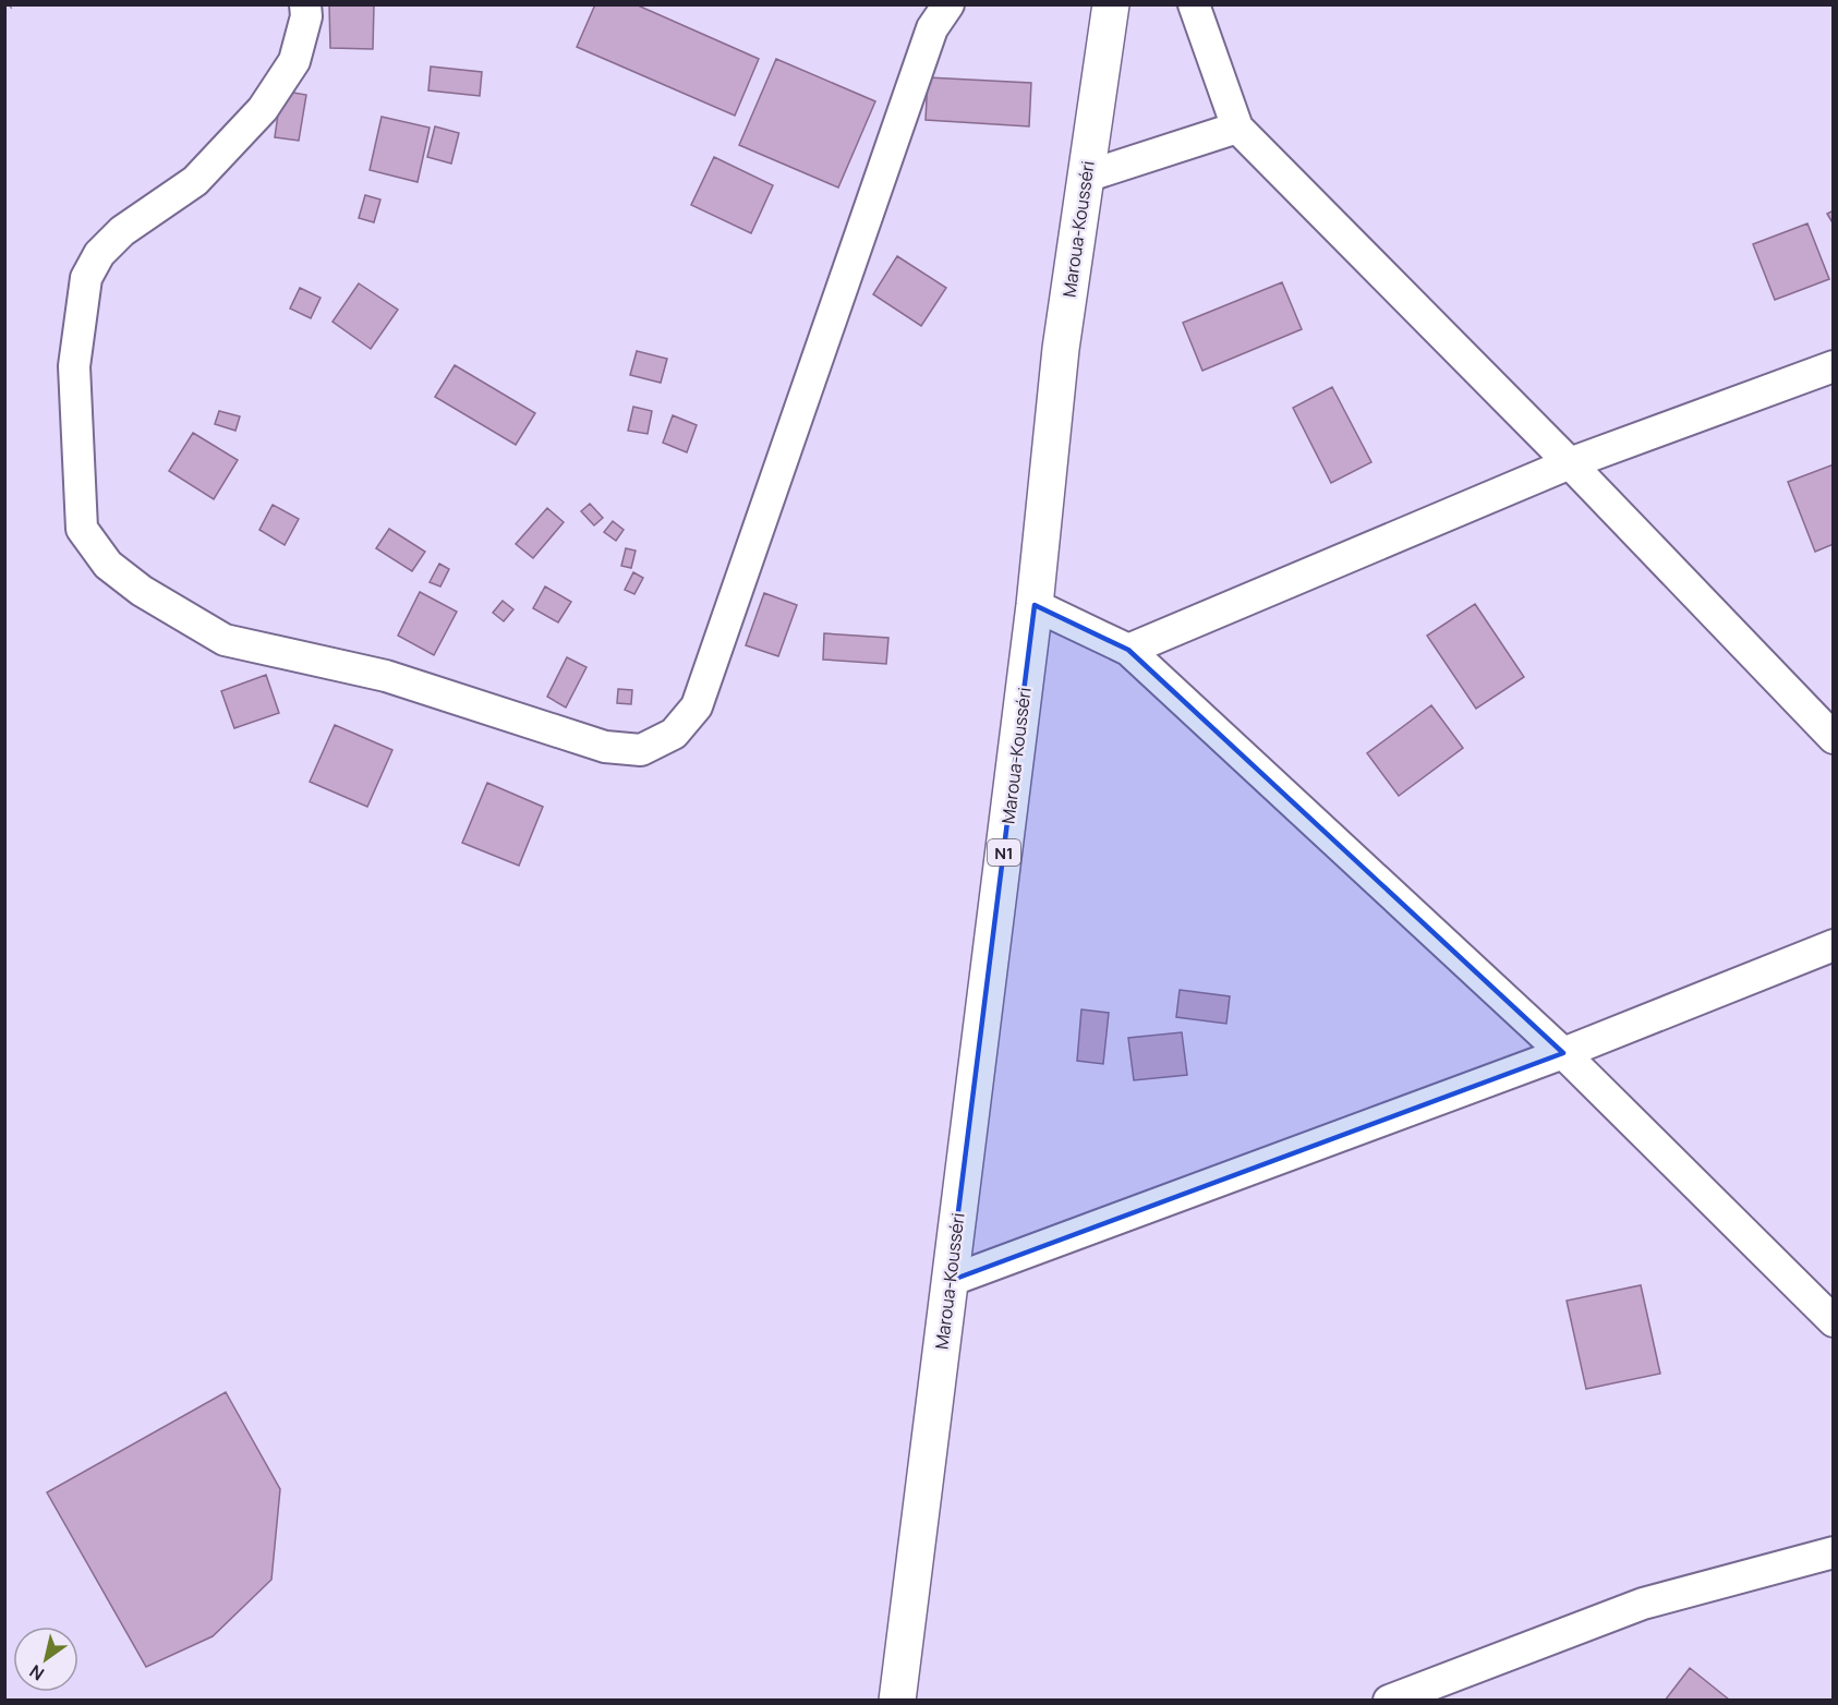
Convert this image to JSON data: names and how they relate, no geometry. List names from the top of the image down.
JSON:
{
  "streets": {
    "highway": ["Maroua-Kousséri", "N1"]
  },
  "north": "bottom left"
}
